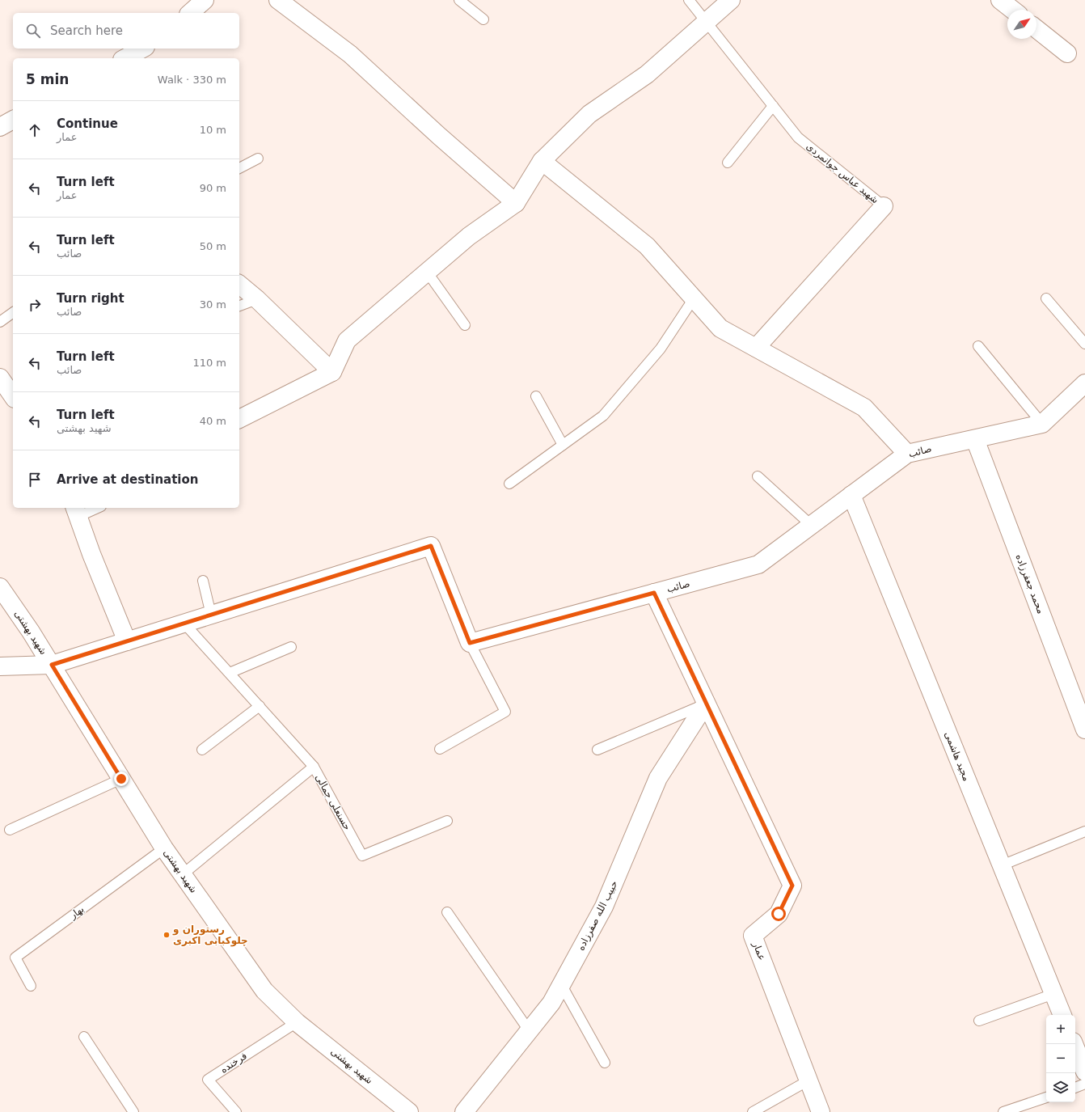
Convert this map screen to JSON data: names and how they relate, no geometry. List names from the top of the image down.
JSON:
{
  "streets": {
    "street": [
      "شهید عباس جوانمردی",
      "صائب",
      "محمد جعفرزاده",
      "شهید بهشتی",
      "مجید هاشمی",
      "حبیب الله صفرزاده",
      "عمار"
    ],
    "lane": ["حسنعلی جمالی", "بهار", "فرخنده"]
  },
  "crossings": [
    ["صائب", "محمد جعفرزاده"],
    ["صائب", "مجید هاشمی"],
    ["صائب", "عمار"],
    ["شهید بهشتی", "حسنعلی جمالی"],
    ["شهید بهشتی", "بهار"],
    ["شهید بهشتی", "فرخنده"],
    ["حبیب الله صفرزاده", "عمار"]
  ],
  "places": ["رستوران و چلوکبابی اکبری"],
  "north": "top right",
  "page": {
    "search": "Search here",
    "heading": ["5 min", "Walk · 330 m"],
    "list": [
      ["Continue", "عمار", "10 m"],
      ["Turn left", "عمار", "90 m"],
      ["Turn left", "صائب", "50 m"],
      ["Turn right", "صائب", "30 m"],
      ["Turn left", "صائب", "110 m"],
      ["Turn left", "شهید بهشتی", "40 m"],
      "Arrive at destination"
    ],
    "map_buttons": ["+", "−"]
  }
}
